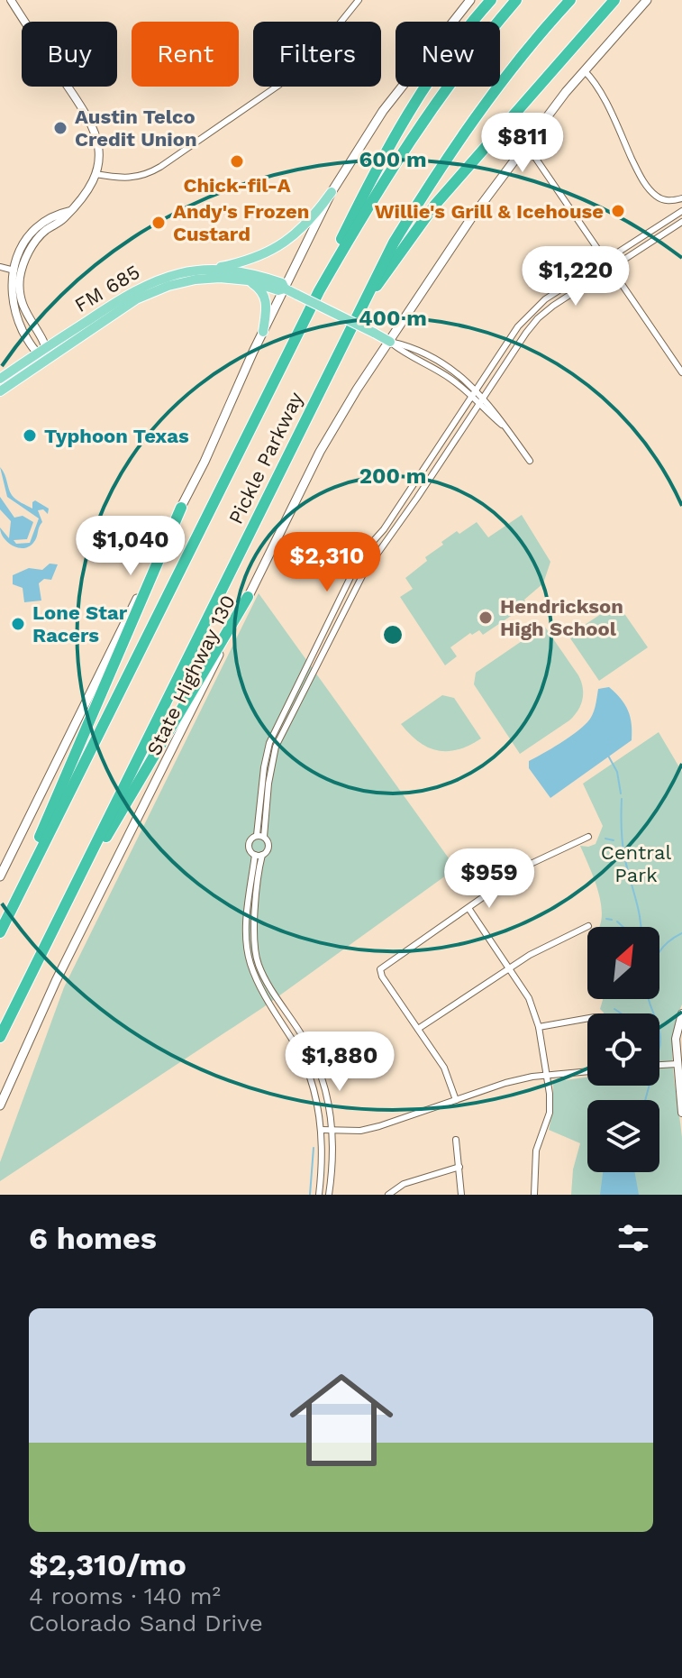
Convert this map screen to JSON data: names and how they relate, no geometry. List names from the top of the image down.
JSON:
{
  "streets": {
    "highway": ["Pickle Parkway"],
    "main road": ["FM 685", "State Highway 130"]
  },
  "crossings": [
    ["FM 685", "State Highway 130"]
  ],
  "parks": ["Central Park"],
  "places": [
    "Austin Telco Credit Union",
    "Chick-fil-A",
    "Willie's Grill & Icehouse",
    "Andy's Frozen Custard",
    "Typhoon Texas",
    "Hendrickson High School",
    "Lone Star Racers"
  ],
  "north": "top right",
  "page": {
    "chip": [
      "Buy",
      "Rent",
      "Filters",
      "New"
    ],
    "price": [
      "$811",
      "$1,220",
      "$1,040",
      "$2,310",
      "$959",
      "$1,880"
    ],
    "heading": "6 homes",
    "list": [
      {
        "name": "$2,310/mo",
        "note": "4 rooms · 140 m² · Colorado Sand Drive"
      }
    ]
  },
  "rings": ["600 m", "400 m", "200 m"]
}
